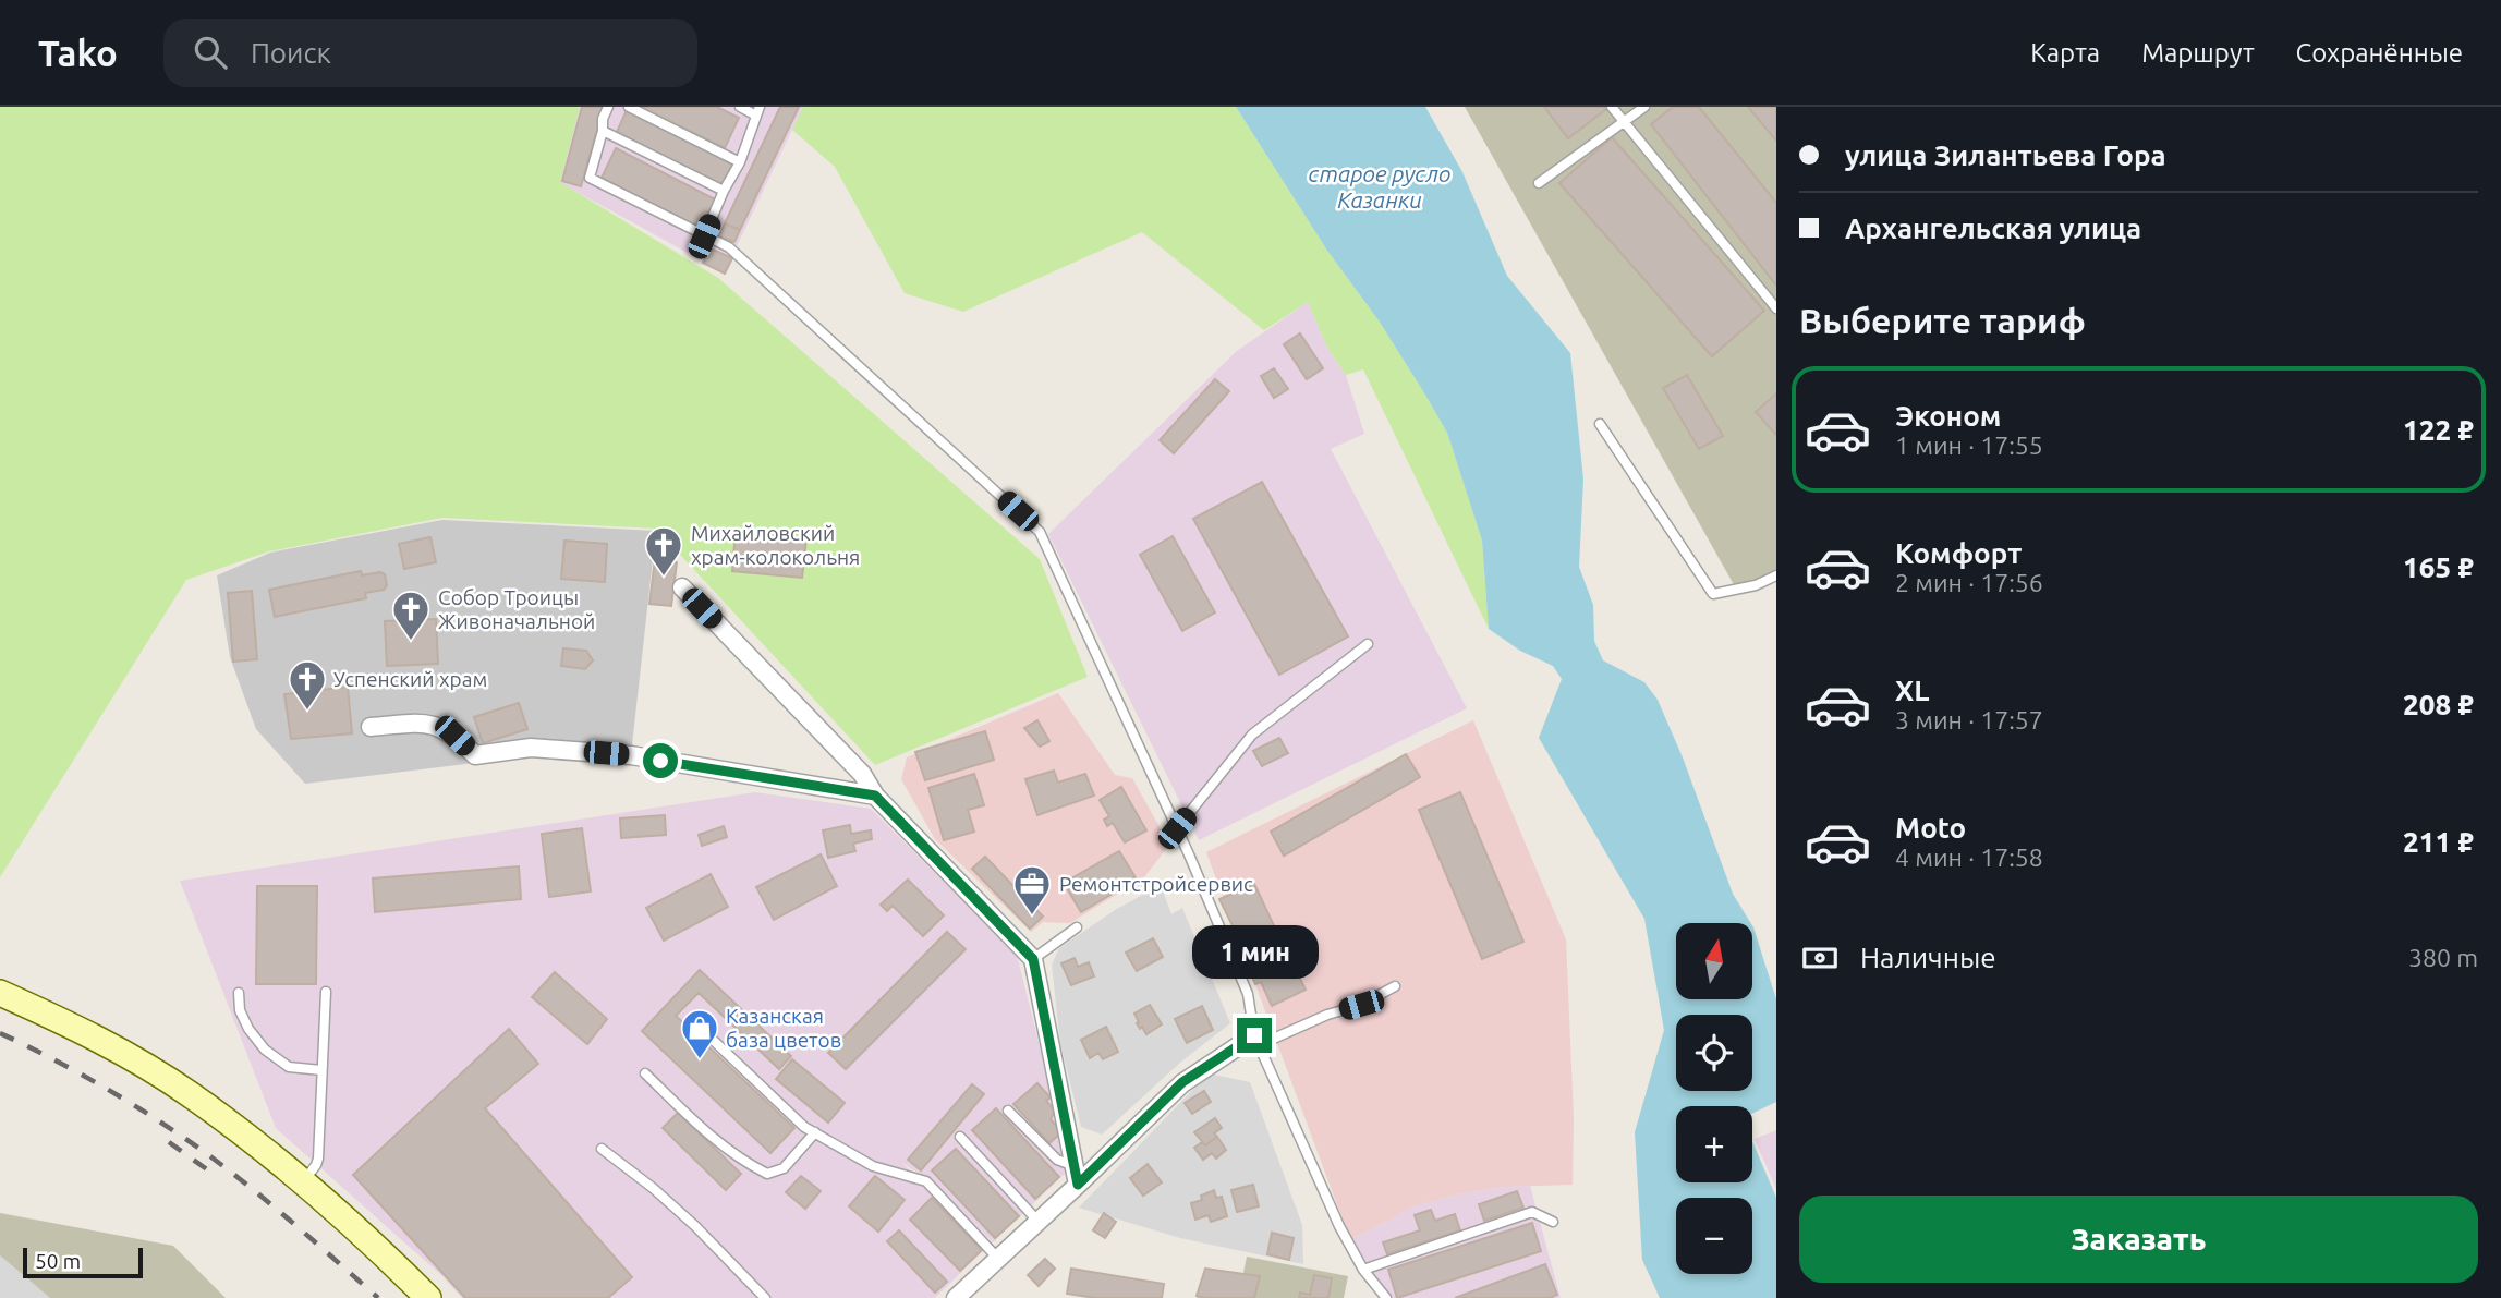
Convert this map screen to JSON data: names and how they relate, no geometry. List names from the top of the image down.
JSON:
{
  "water": ["старое русло Казанки"],
  "places": {
    "church": ["Михайловский храм-колокольня", "Собор Троицы Живоначальной", "Успенский храм"],
    "office": ["Ремонтстройсервис"],
    "shop": ["Казанская база цветов"]
  },
  "scale_bar": "50 m",
  "north": "top",
  "page": {
    "header": "Tako",
    "search": "Поиск",
    "nav": ["Карта", "Маршрут", "Сохранённые"],
    "banner": ["улица Зилантьева Гора", "Архангельская улица"],
    "heading": "Выберите тариф",
    "list": [
      {
        "name": "Эконом",
        "note": "1 мин · 17:55",
        "value": "122 ₽"
      },
      {
        "name": "Комфорт",
        "note": "2 мин · 17:56",
        "value": "165 ₽"
      },
      {
        "name": "XL",
        "note": "3 мин · 17:57",
        "value": "208 ₽"
      },
      {
        "name": "Moto",
        "note": "4 мин · 17:58",
        "value": "211 ₽"
      }
    ],
    "pay": ["Наличные", "380 m"],
    "map_buttons": ["+", "−"],
    "bubble": "1 мин",
    "buttons": "Заказать",
    "scale": "50 m"
  }
}
